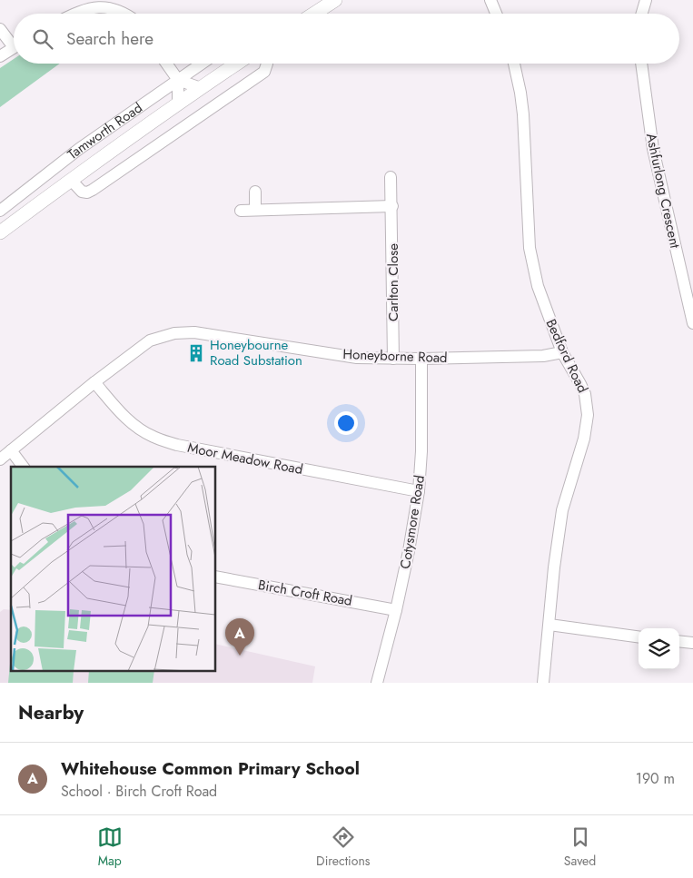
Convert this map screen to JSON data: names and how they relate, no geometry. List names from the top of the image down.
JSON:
{
  "streets": {
    "main road": ["Tamworth Road"],
    "street": [
      "Ashfurlong Crescent",
      "Carlton Close",
      "Honeyborne Road",
      "Bedford Road",
      "Moor Meadow Road",
      "Cotysmore Road",
      "Birch Croft Road"
    ]
  },
  "crossings": [
    ["Carlton Close", "Honeyborne Road"],
    ["Honeyborne Road", "Bedford Road"],
    ["Honeyborne Road", "Moor Meadow Road"],
    ["Honeyborne Road", "Cotysmore Road"],
    ["Moor Meadow Road", "Cotysmore Road"],
    ["Cotysmore Road", "Birch Croft Road"]
  ],
  "places": {
    "building": ["Honeybourne Road Substation"]
  },
  "page": {
    "search": "Search here",
    "pins": "A",
    "heading": "Nearby",
    "list": [
      {
        "mark": "A",
        "name": "Whitehouse Common Primary School",
        "note": "School · Birch Croft Road",
        "value": "190 m"
      }
    ],
    "nav": ["Map", "Directions", "Saved"]
  }
}
